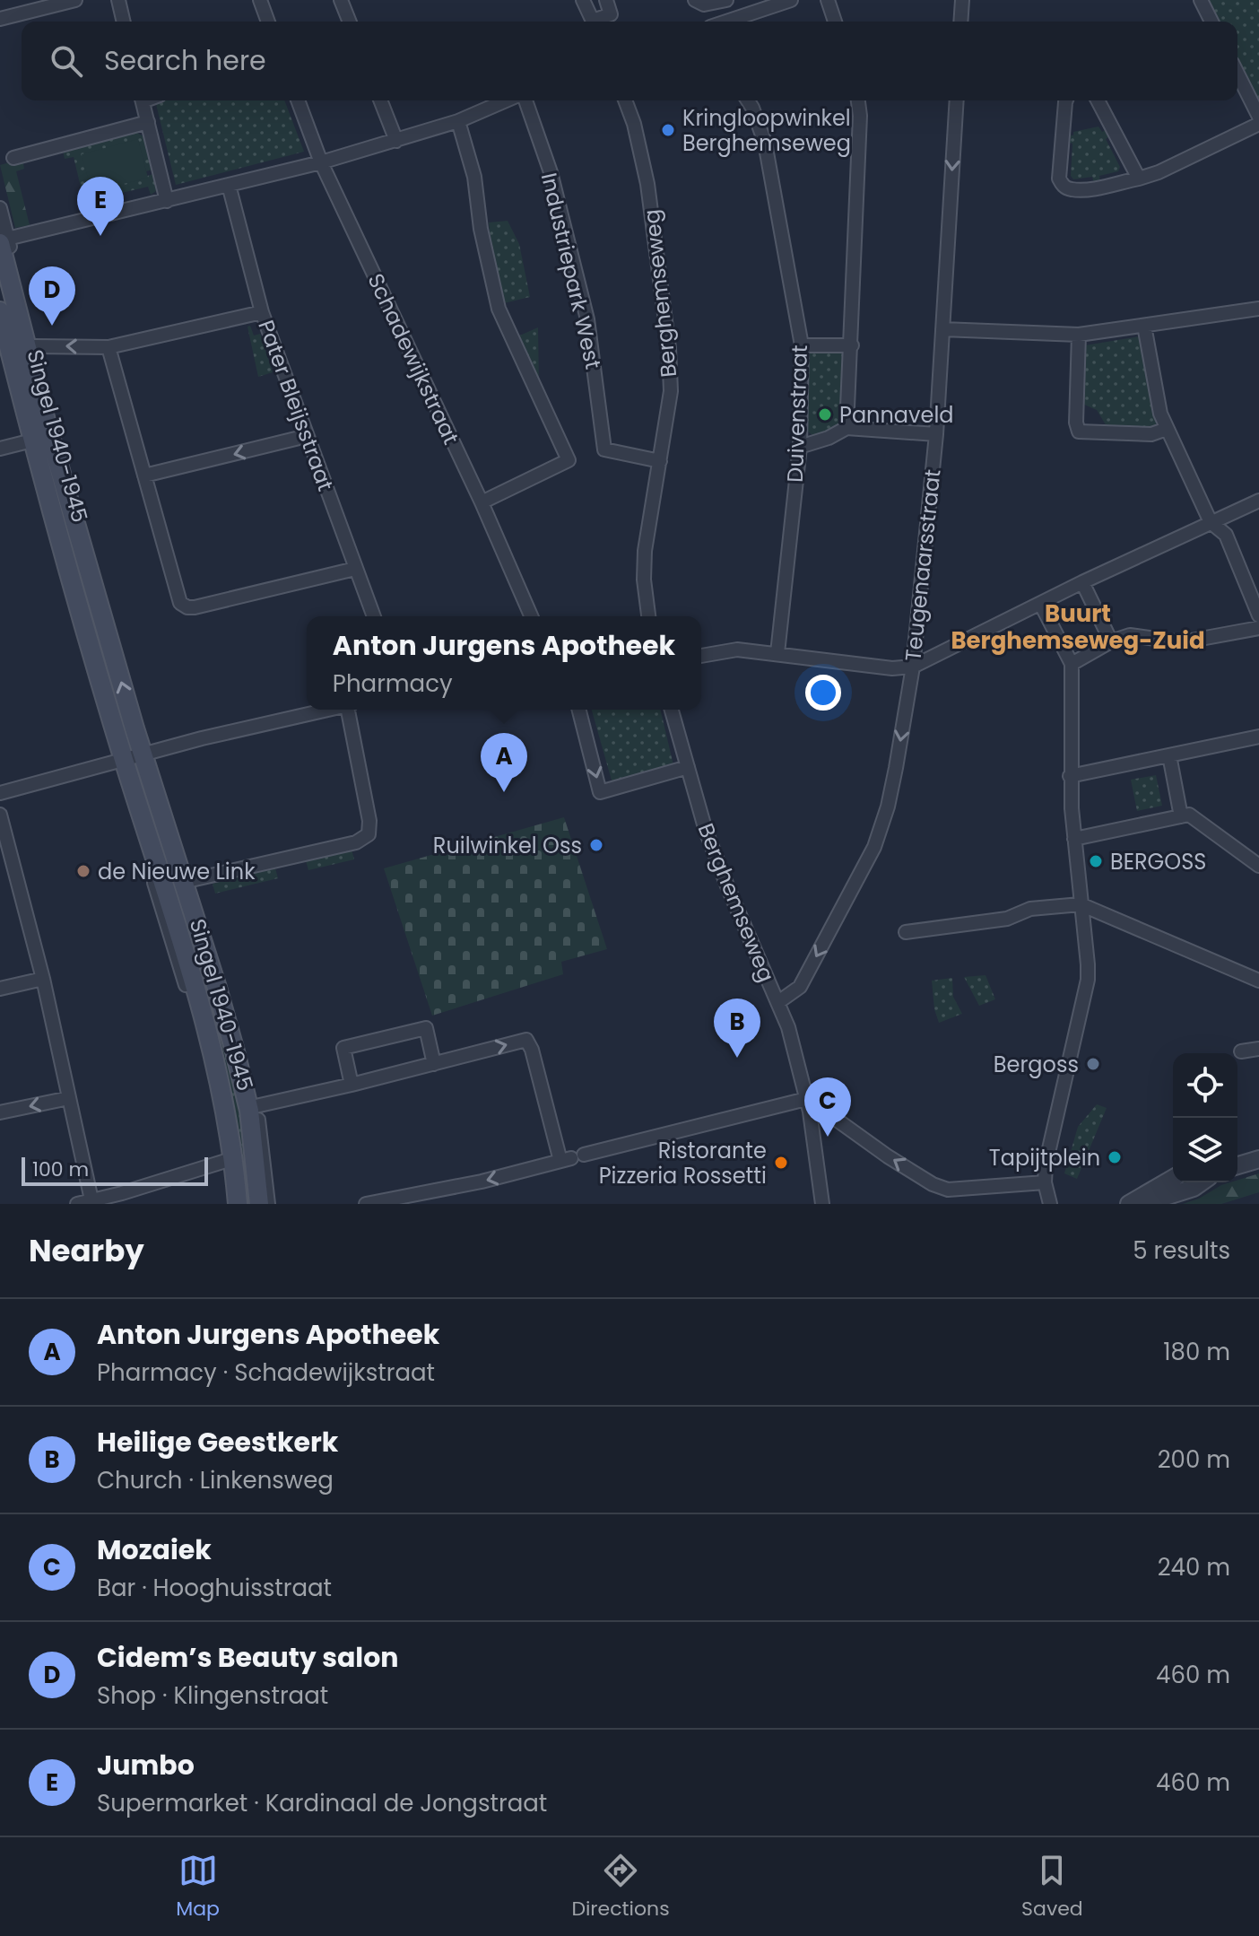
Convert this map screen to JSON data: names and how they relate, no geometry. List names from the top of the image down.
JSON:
{
  "streets": {
    "main road": ["Singel 1940-1945"],
    "street": [
      "Industriepark West",
      "Berghemseweg",
      "Schadewijkstraat",
      "Pater Bleijsstraat",
      "Duivenstraat",
      "Teugenaarsstraat"
    ]
  },
  "crossings": [
    ["Industriepark West", "Berghemseweg"],
    ["Berghemseweg", "Teugenaarsstraat"]
  ],
  "districts": ["Buurt Berghemseweg-Zuid"],
  "places": [
    "Kringloopwinkel Berghemseweg",
    "Pannaveld",
    "Ruilwinkel Oss",
    "BERGOSS",
    "de Nieuwe Link",
    "Bergoss",
    "Tapijtplein",
    "Ristorante Pizzeria Rossetti"
  ],
  "scale_bar": "100 m",
  "page": {
    "search": "Search here",
    "pins": [
      "E",
      "D",
      "A",
      "B",
      "C"
    ],
    "popup": ["Anton Jurgens Apotheek", "Pharmacy"],
    "scale": "100 m",
    "heading": ["Nearby", "5 results"],
    "list": [
      {
        "mark": "A",
        "name": "Anton Jurgens Apotheek",
        "note": "Pharmacy · Schadewijkstraat",
        "value": "180 m"
      },
      {
        "mark": "B",
        "name": "Heilige Geestkerk",
        "note": "Church · Linkensweg",
        "value": "200 m"
      },
      {
        "mark": "C",
        "name": "Mozaiek",
        "note": "Bar · Hooghuisstraat",
        "value": "240 m"
      },
      {
        "mark": "D",
        "name": "Cidem’s Beauty salon",
        "note": "Shop · Klingenstraat",
        "value": "460 m"
      },
      {
        "mark": "E",
        "name": "Jumbo",
        "note": "Supermarket · Kardinaal de Jongstraat",
        "value": "460 m"
      }
    ],
    "nav": ["Map", "Directions", "Saved"]
  }
}
